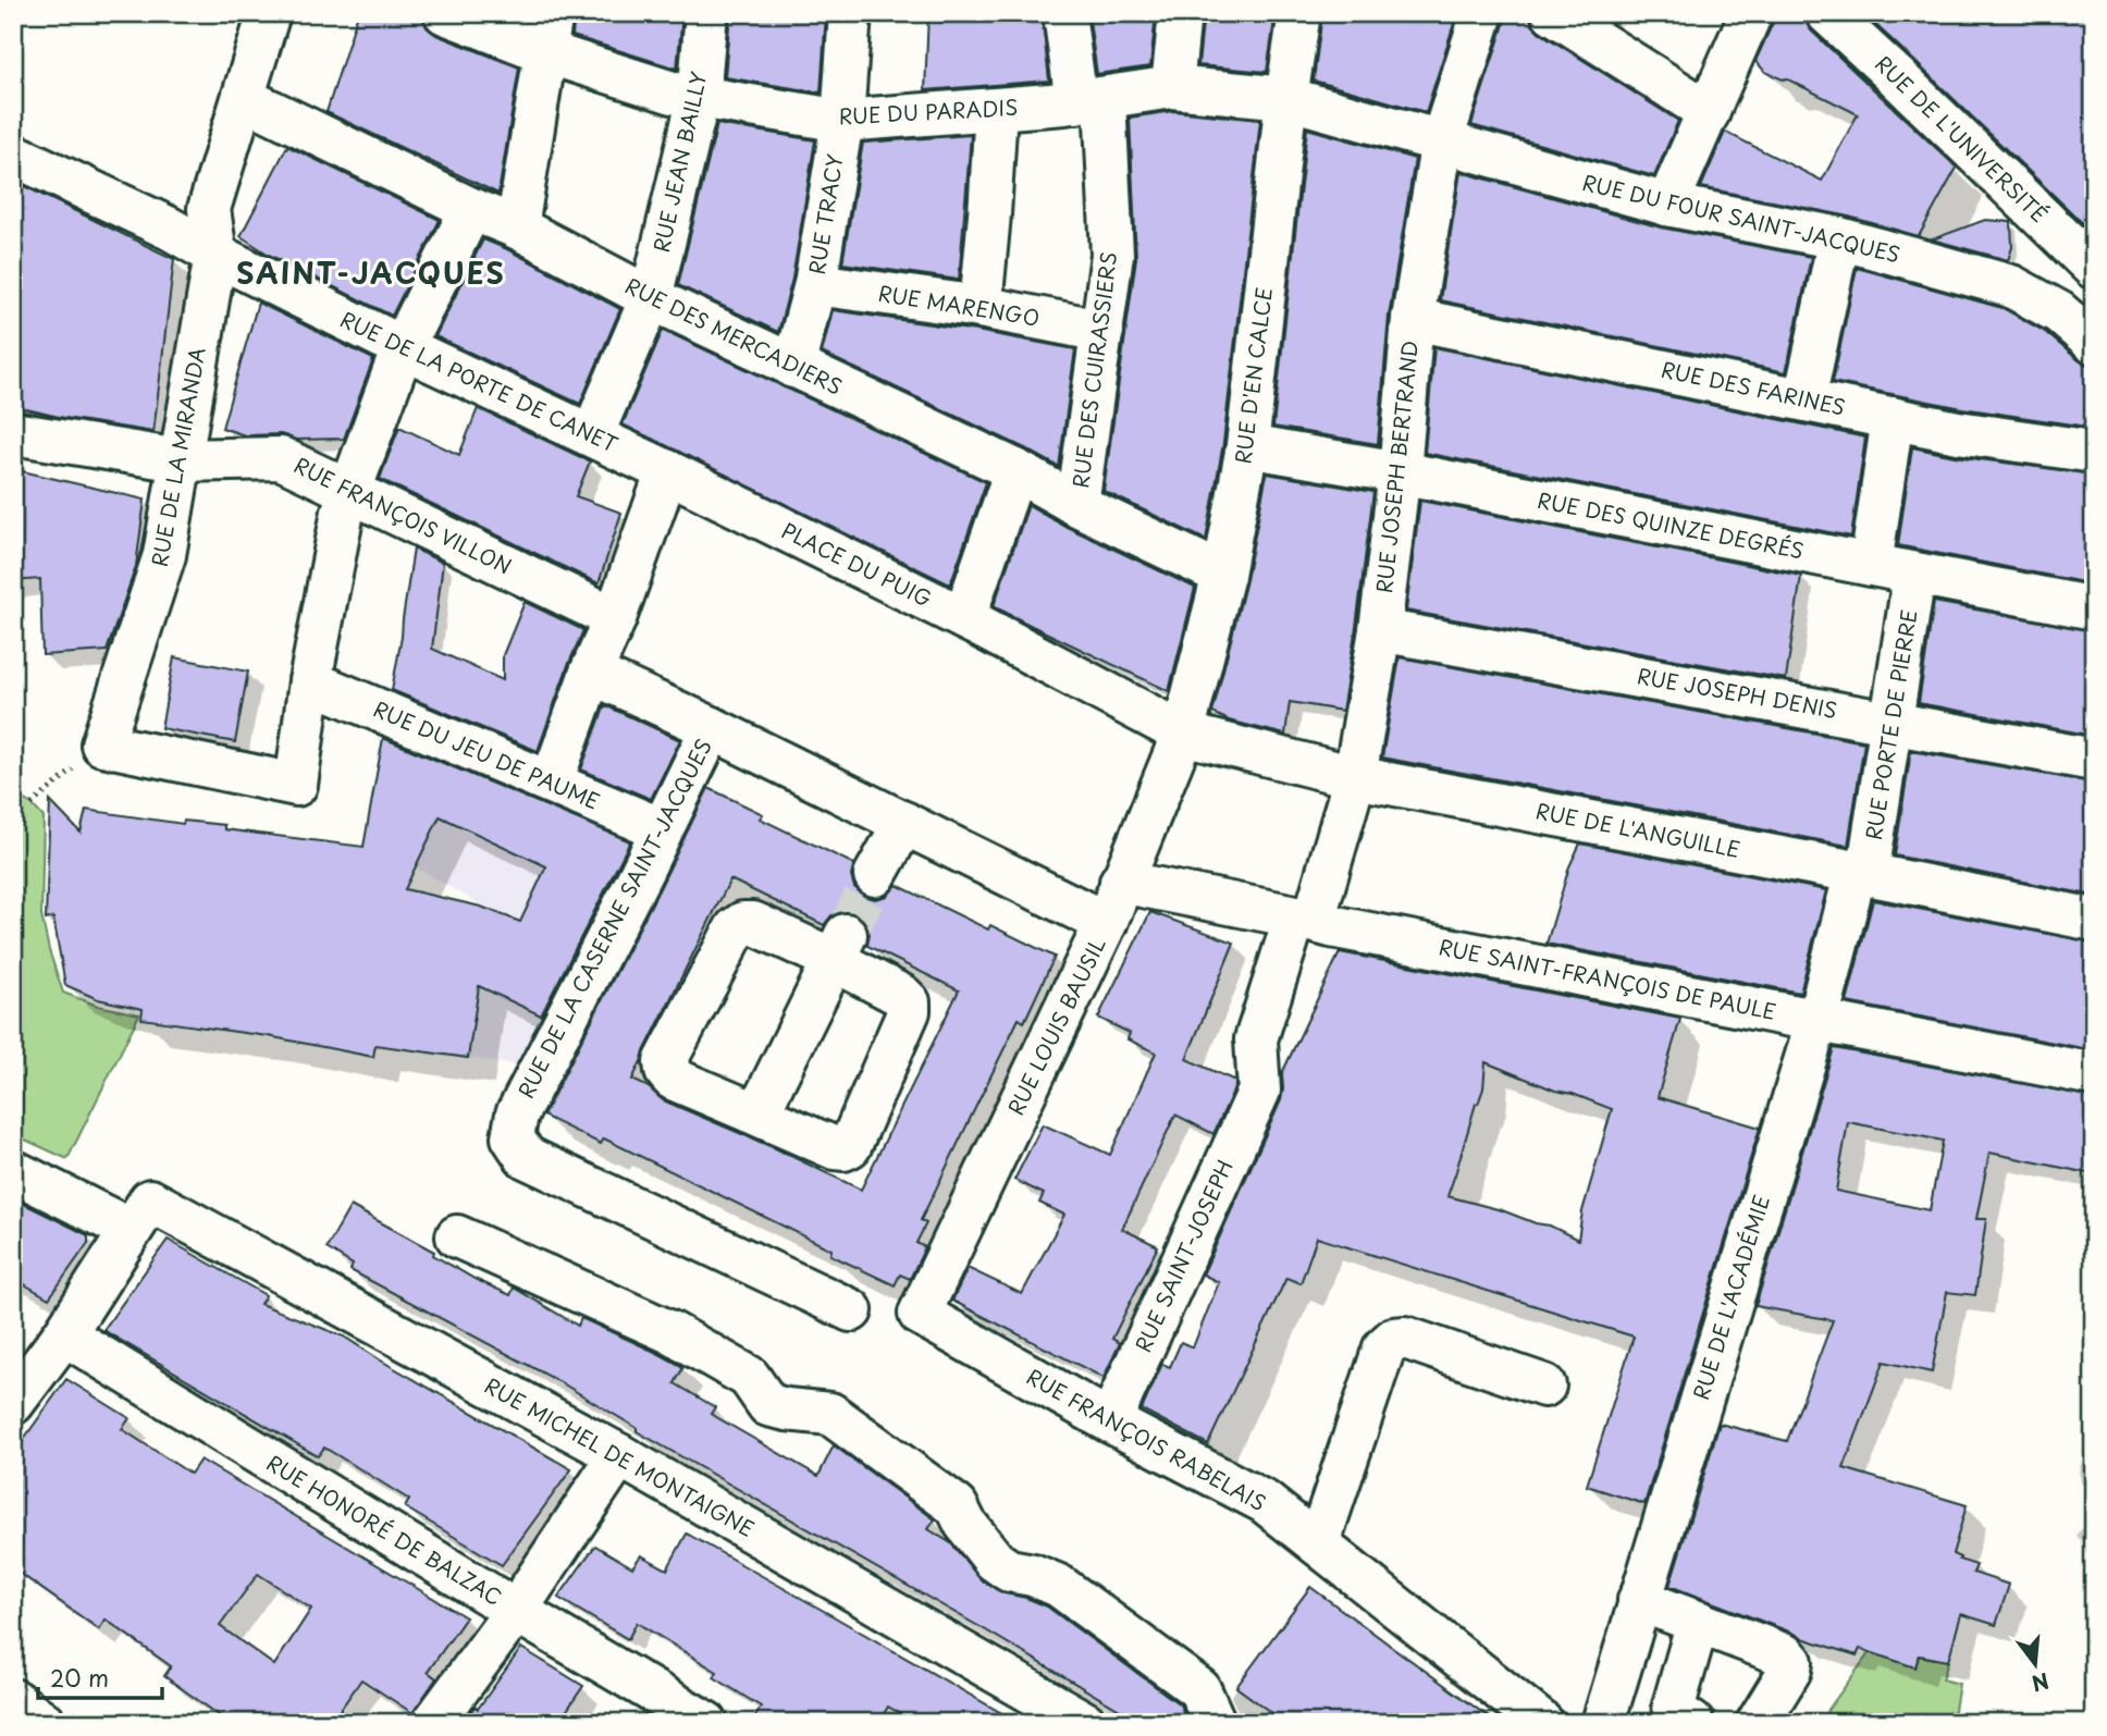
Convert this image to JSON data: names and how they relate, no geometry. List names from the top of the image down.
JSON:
{
  "streets": {
    "street": [
      "RUE DU PARADIS",
      "RUE DE L'UNIVERSITÉ",
      "RUE JEAN BAILLY",
      "RUE TRACY",
      "RUE DU FOUR SAINT-JACQUES",
      "RUE MARENGO",
      "RUE DES MERCADIERS",
      "RUE DES CUIRASSIERS",
      "RUE D'EN CALCE",
      "RUE DE LA PORTE DE CANET",
      "RUE DES FARINES",
      "RUE DE LA MIRANDA",
      "RUE JOSEPH BERTRAND",
      "RUE FRANÇOIS VILLON",
      "RUE DES QUINZE DEGRÉS",
      "PLACE DU PUIG",
      "RUE JOSEPH DENIS",
      "RUE PORTE DE PIERRE",
      "RUE DU JEU DE PAUME",
      "RUE DE L'ANGUILLE",
      "RUE DE LA CASERNE SAINT-JACQUES",
      "RUE SAINT-FRANÇOIS DE PAULE",
      "RUE LOUIS BAUSIL",
      "RUE SAINT-JOSEPH",
      "RUE DE L'ACADÉMIE",
      "RUE FRANÇOIS RABELAIS",
      "RUE MICHEL DE MONTAIGNE",
      "RUE HONORÉ DE BALZAC"
    ]
  },
  "crossings": [
    ["RUE DU PARADIS", "RUE JEAN BAILLY"],
    ["RUE DU PARADIS", "RUE TRACY"],
    ["RUE DU PARADIS", "RUE DU FOUR SAINT-JACQUES"],
    ["RUE DU PARADIS", "RUE DES CUIRASSIERS"],
    ["RUE DU PARADIS", "RUE D'EN CALCE"],
    ["RUE JEAN BAILLY", "RUE DES MERCADIERS"],
    ["RUE JEAN BAILLY", "RUE DE LA PORTE DE CANET"],
    ["RUE TRACY", "RUE MARENGO"],
    ["RUE TRACY", "RUE DES MERCADIERS"],
    ["RUE DU FOUR SAINT-JACQUES", "RUE D'EN CALCE"],
    ["RUE DU FOUR SAINT-JACQUES", "RUE JOSEPH BERTRAND"],
    ["RUE MARENGO", "RUE DES CUIRASSIERS"],
    ["RUE DES MERCADIERS", "RUE DES CUIRASSIERS"],
    ["RUE DES MERCADIERS", "RUE D'EN CALCE"],
    ["RUE DES MERCADIERS", "RUE DE LA MIRANDA"],
    ["RUE D'EN CALCE", "RUE DES QUINZE DEGRÉS"],
    ["RUE D'EN CALCE", "PLACE DU PUIG"],
    ["RUE D'EN CALCE", "RUE DE L'ANGUILLE"],
    ["RUE D'EN CALCE", "RUE LOUIS BAUSIL"],
    ["RUE DE LA PORTE DE CANET", "RUE DE LA MIRANDA"],
    ["RUE DE LA PORTE DE CANET", "PLACE DU PUIG"],
    ["RUE DES FARINES", "RUE JOSEPH BERTRAND"],
    ["RUE DE LA MIRANDA", "RUE FRANÇOIS VILLON"],
    ["RUE JOSEPH BERTRAND", "RUE DES QUINZE DEGRÉS"],
    ["RUE JOSEPH BERTRAND", "RUE JOSEPH DENIS"],
    ["RUE JOSEPH BERTRAND", "RUE DE L'ANGUILLE"],
    ["RUE JOSEPH BERTRAND", "RUE SAINT-FRANÇOIS DE PAULE"],
    ["RUE JOSEPH BERTRAND", "RUE SAINT-JOSEPH"],
    ["RUE DES QUINZE DEGRÉS", "RUE PORTE DE PIERRE"],
    ["PLACE DU PUIG", "RUE DE L'ANGUILLE"],
    ["PLACE DU PUIG", "RUE LOUIS BAUSIL"],
    ["RUE JOSEPH DENIS", "RUE PORTE DE PIERRE"],
    ["RUE PORTE DE PIERRE", "RUE DE L'ANGUILLE"],
    ["RUE PORTE DE PIERRE", "RUE DE L'ACADÉMIE"],
    ["RUE DU JEU DE PAUME", "RUE DE LA CASERNE SAINT-JACQUES"],
    ["RUE DE L'ANGUILLE", "RUE LOUIS BAUSIL"],
    ["RUE DE L'ANGUILLE", "RUE DE L'ACADÉMIE"],
    ["RUE SAINT-FRANÇOIS DE PAULE", "RUE LOUIS BAUSIL"],
    ["RUE SAINT-FRANÇOIS DE PAULE", "RUE DE L'ACADÉMIE"],
    ["RUE LOUIS BAUSIL", "RUE FRANÇOIS RABELAIS"],
    ["RUE SAINT-JOSEPH", "RUE FRANÇOIS RABELAIS"]
  ],
  "districts": ["SAINT-JACQUES"],
  "scale_bar": "20 m",
  "north": "bottom"
}
